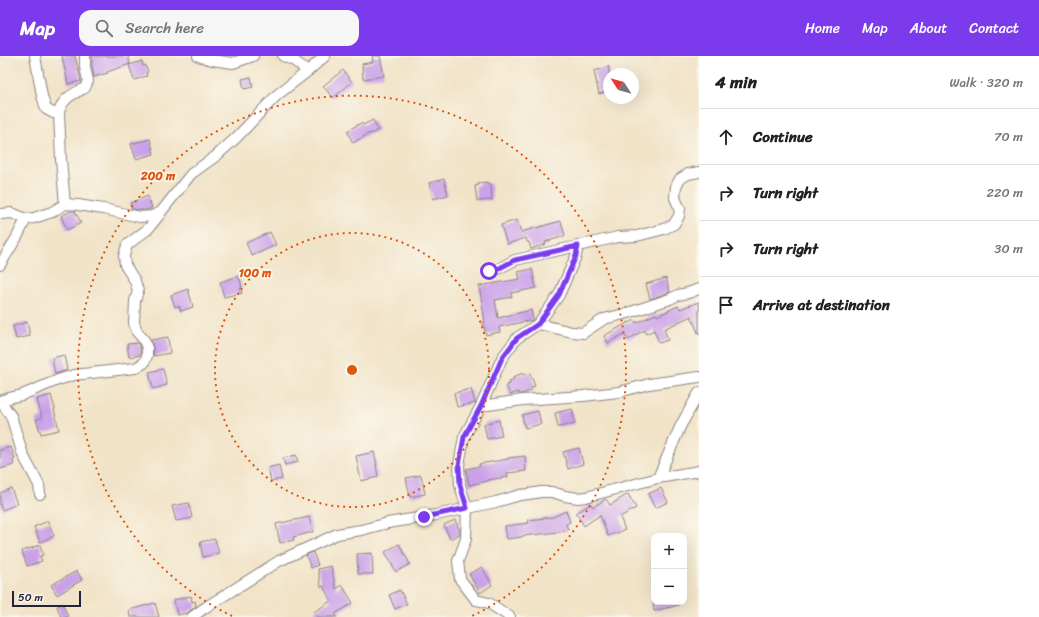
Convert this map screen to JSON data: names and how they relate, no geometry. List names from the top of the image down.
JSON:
{
  "scale_bar": "50 m",
  "north": "top left",
  "page": {
    "header": "Map",
    "search": "Search here",
    "nav": [
      "Home",
      "Map",
      "About",
      "Contact"
    ],
    "heading": ["4 min", "Walk · 320 m"],
    "list": [
      ["Continue", "70 m"],
      ["Turn right", "220 m"],
      ["Turn right", "30 m"],
      "Arrive at destination"
    ],
    "map_buttons": ["+", "−"],
    "scale": "50 m"
  },
  "rings": ["200 m", "100 m"]
}
